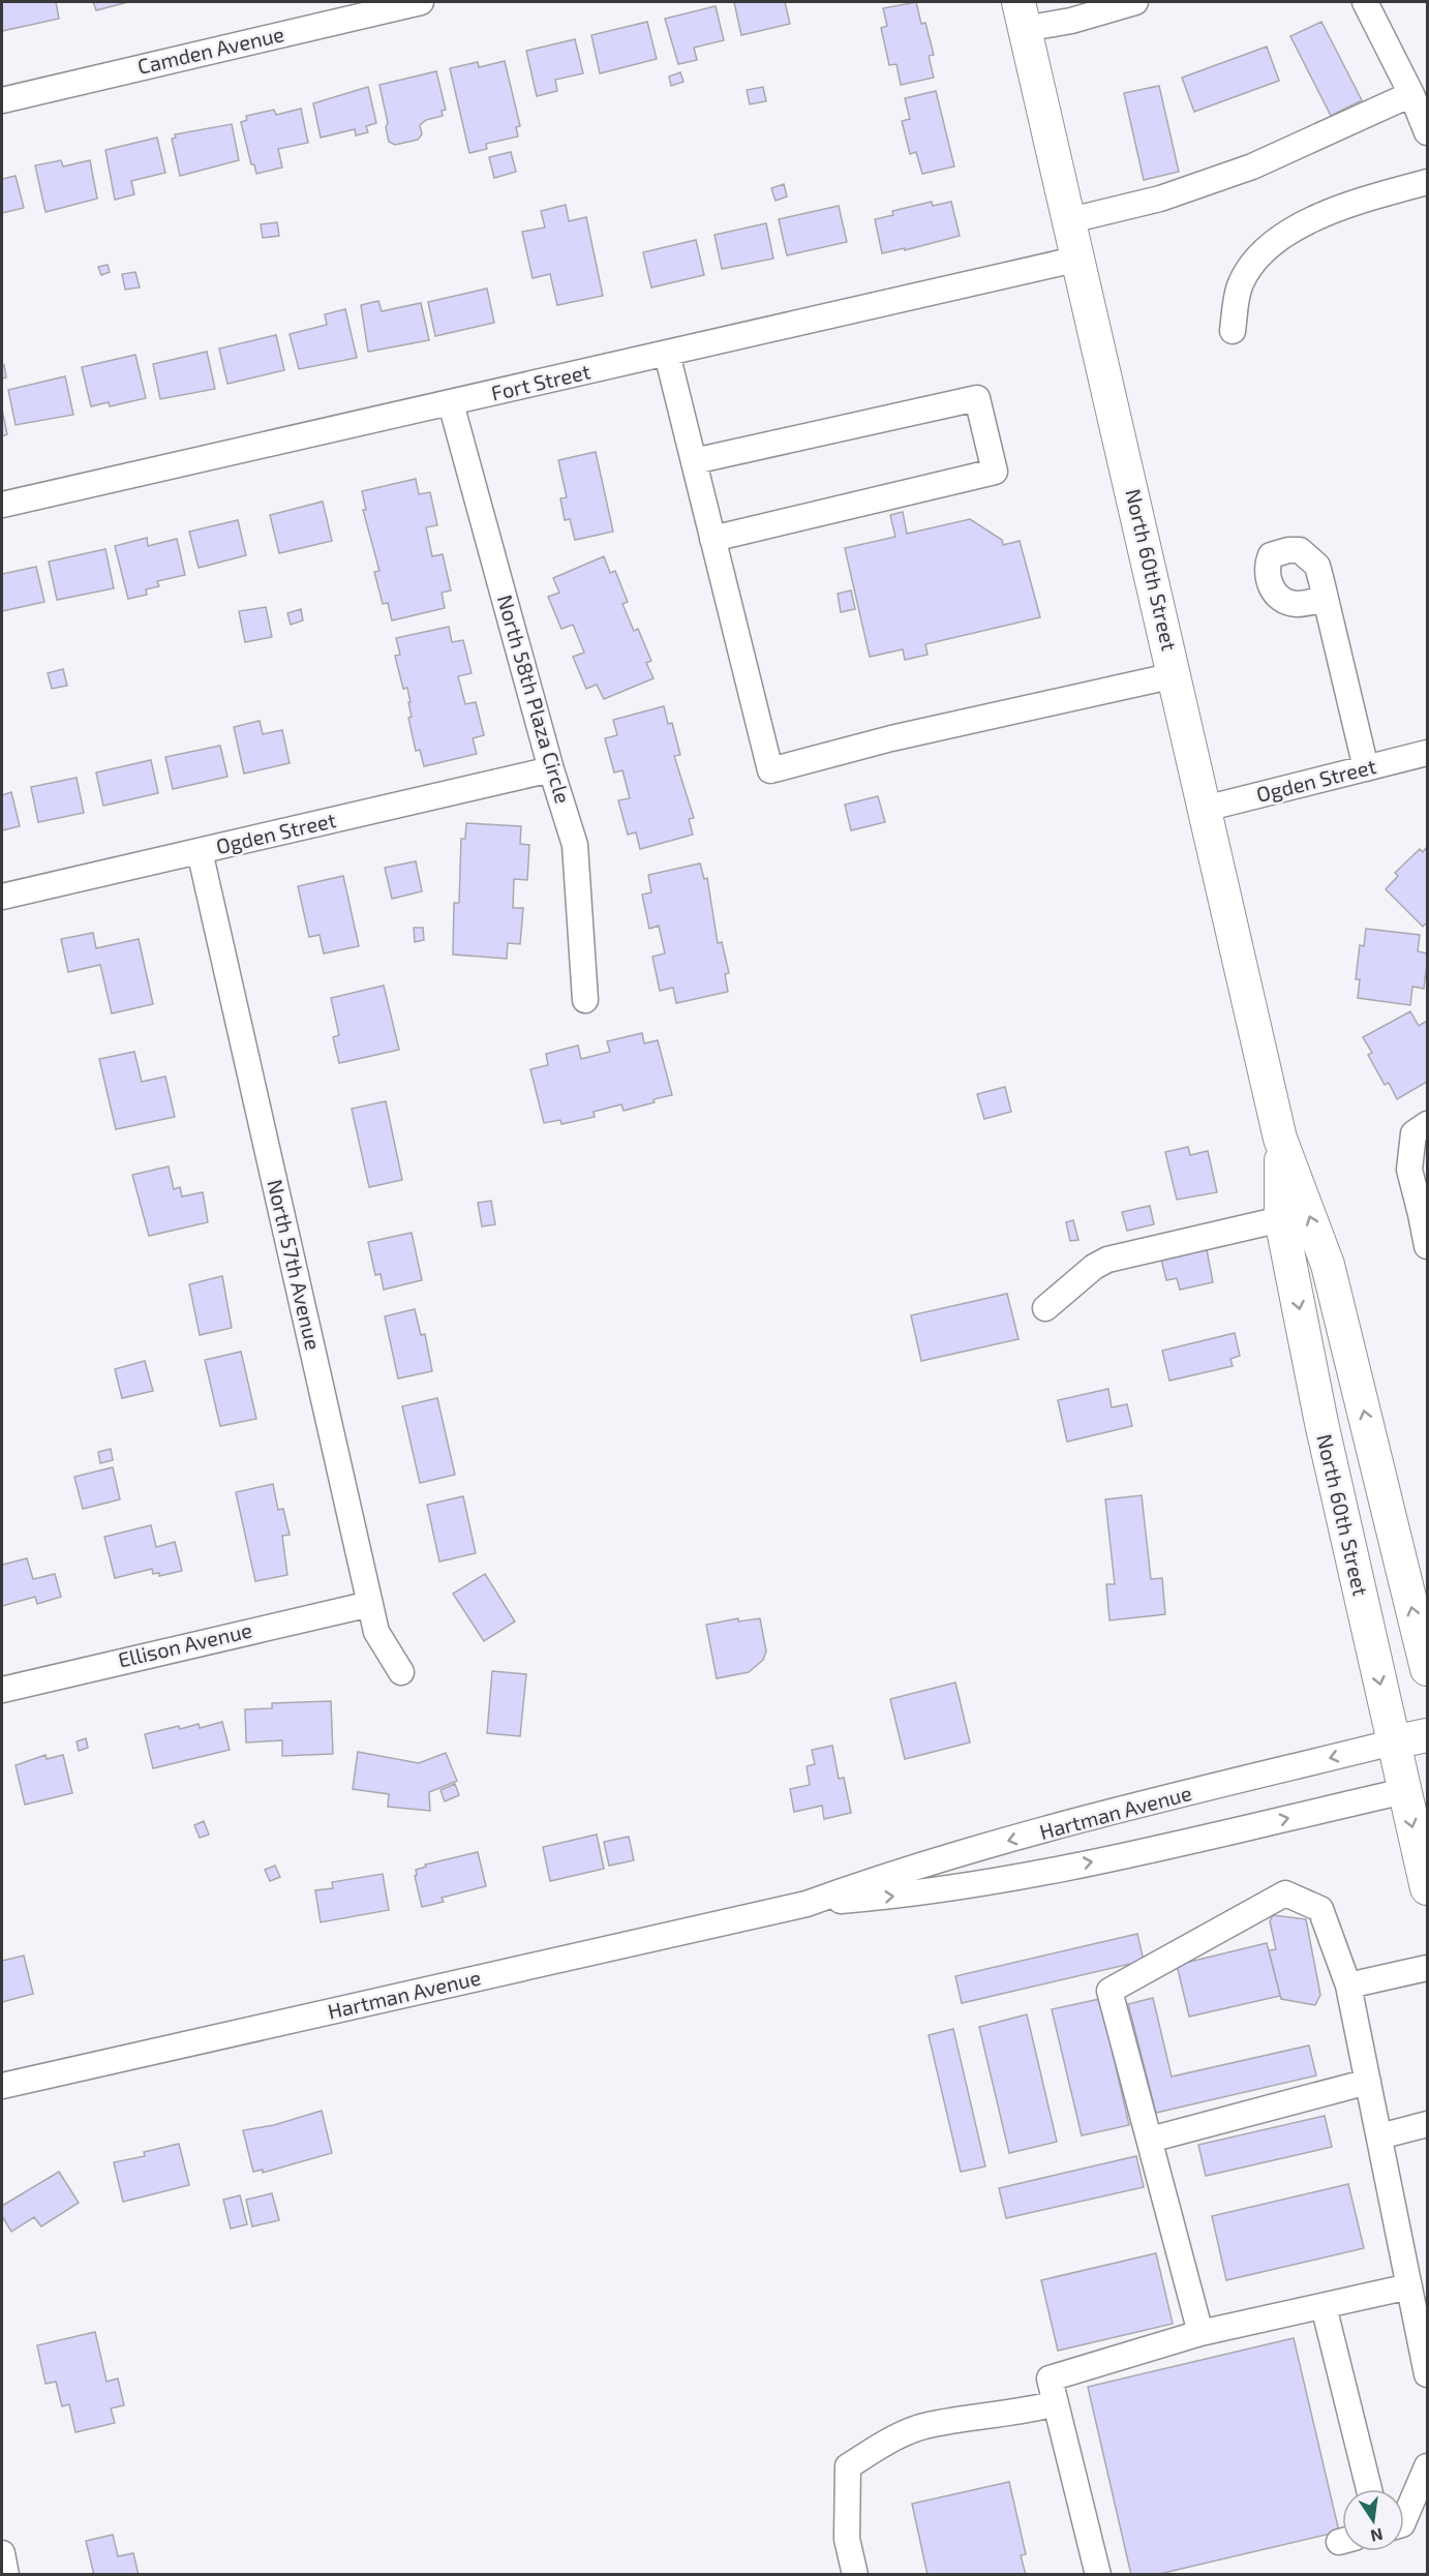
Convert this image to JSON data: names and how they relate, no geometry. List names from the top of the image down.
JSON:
{
  "streets": {
    "main road": ["North 60th Street", "Hartman Avenue"],
    "street": [
      "Camden Avenue",
      "Fort Street",
      "North 58th Plaza Circle",
      "Ogden Street",
      "North 57th Avenue",
      "Ellison Avenue"
    ]
  },
  "crossings": [
    ["Fort Street", "North 60th Street"],
    ["Fort Street", "North 58th Plaza Circle"],
    ["North 60th Street", "Ogden Street"],
    ["North 60th Street", "Hartman Avenue"],
    ["North 58th Plaza Circle", "Ogden Street"],
    ["Ogden Street", "North 57th Avenue"],
    ["North 57th Avenue", "Ellison Avenue"]
  ],
  "north": "bottom"
}
